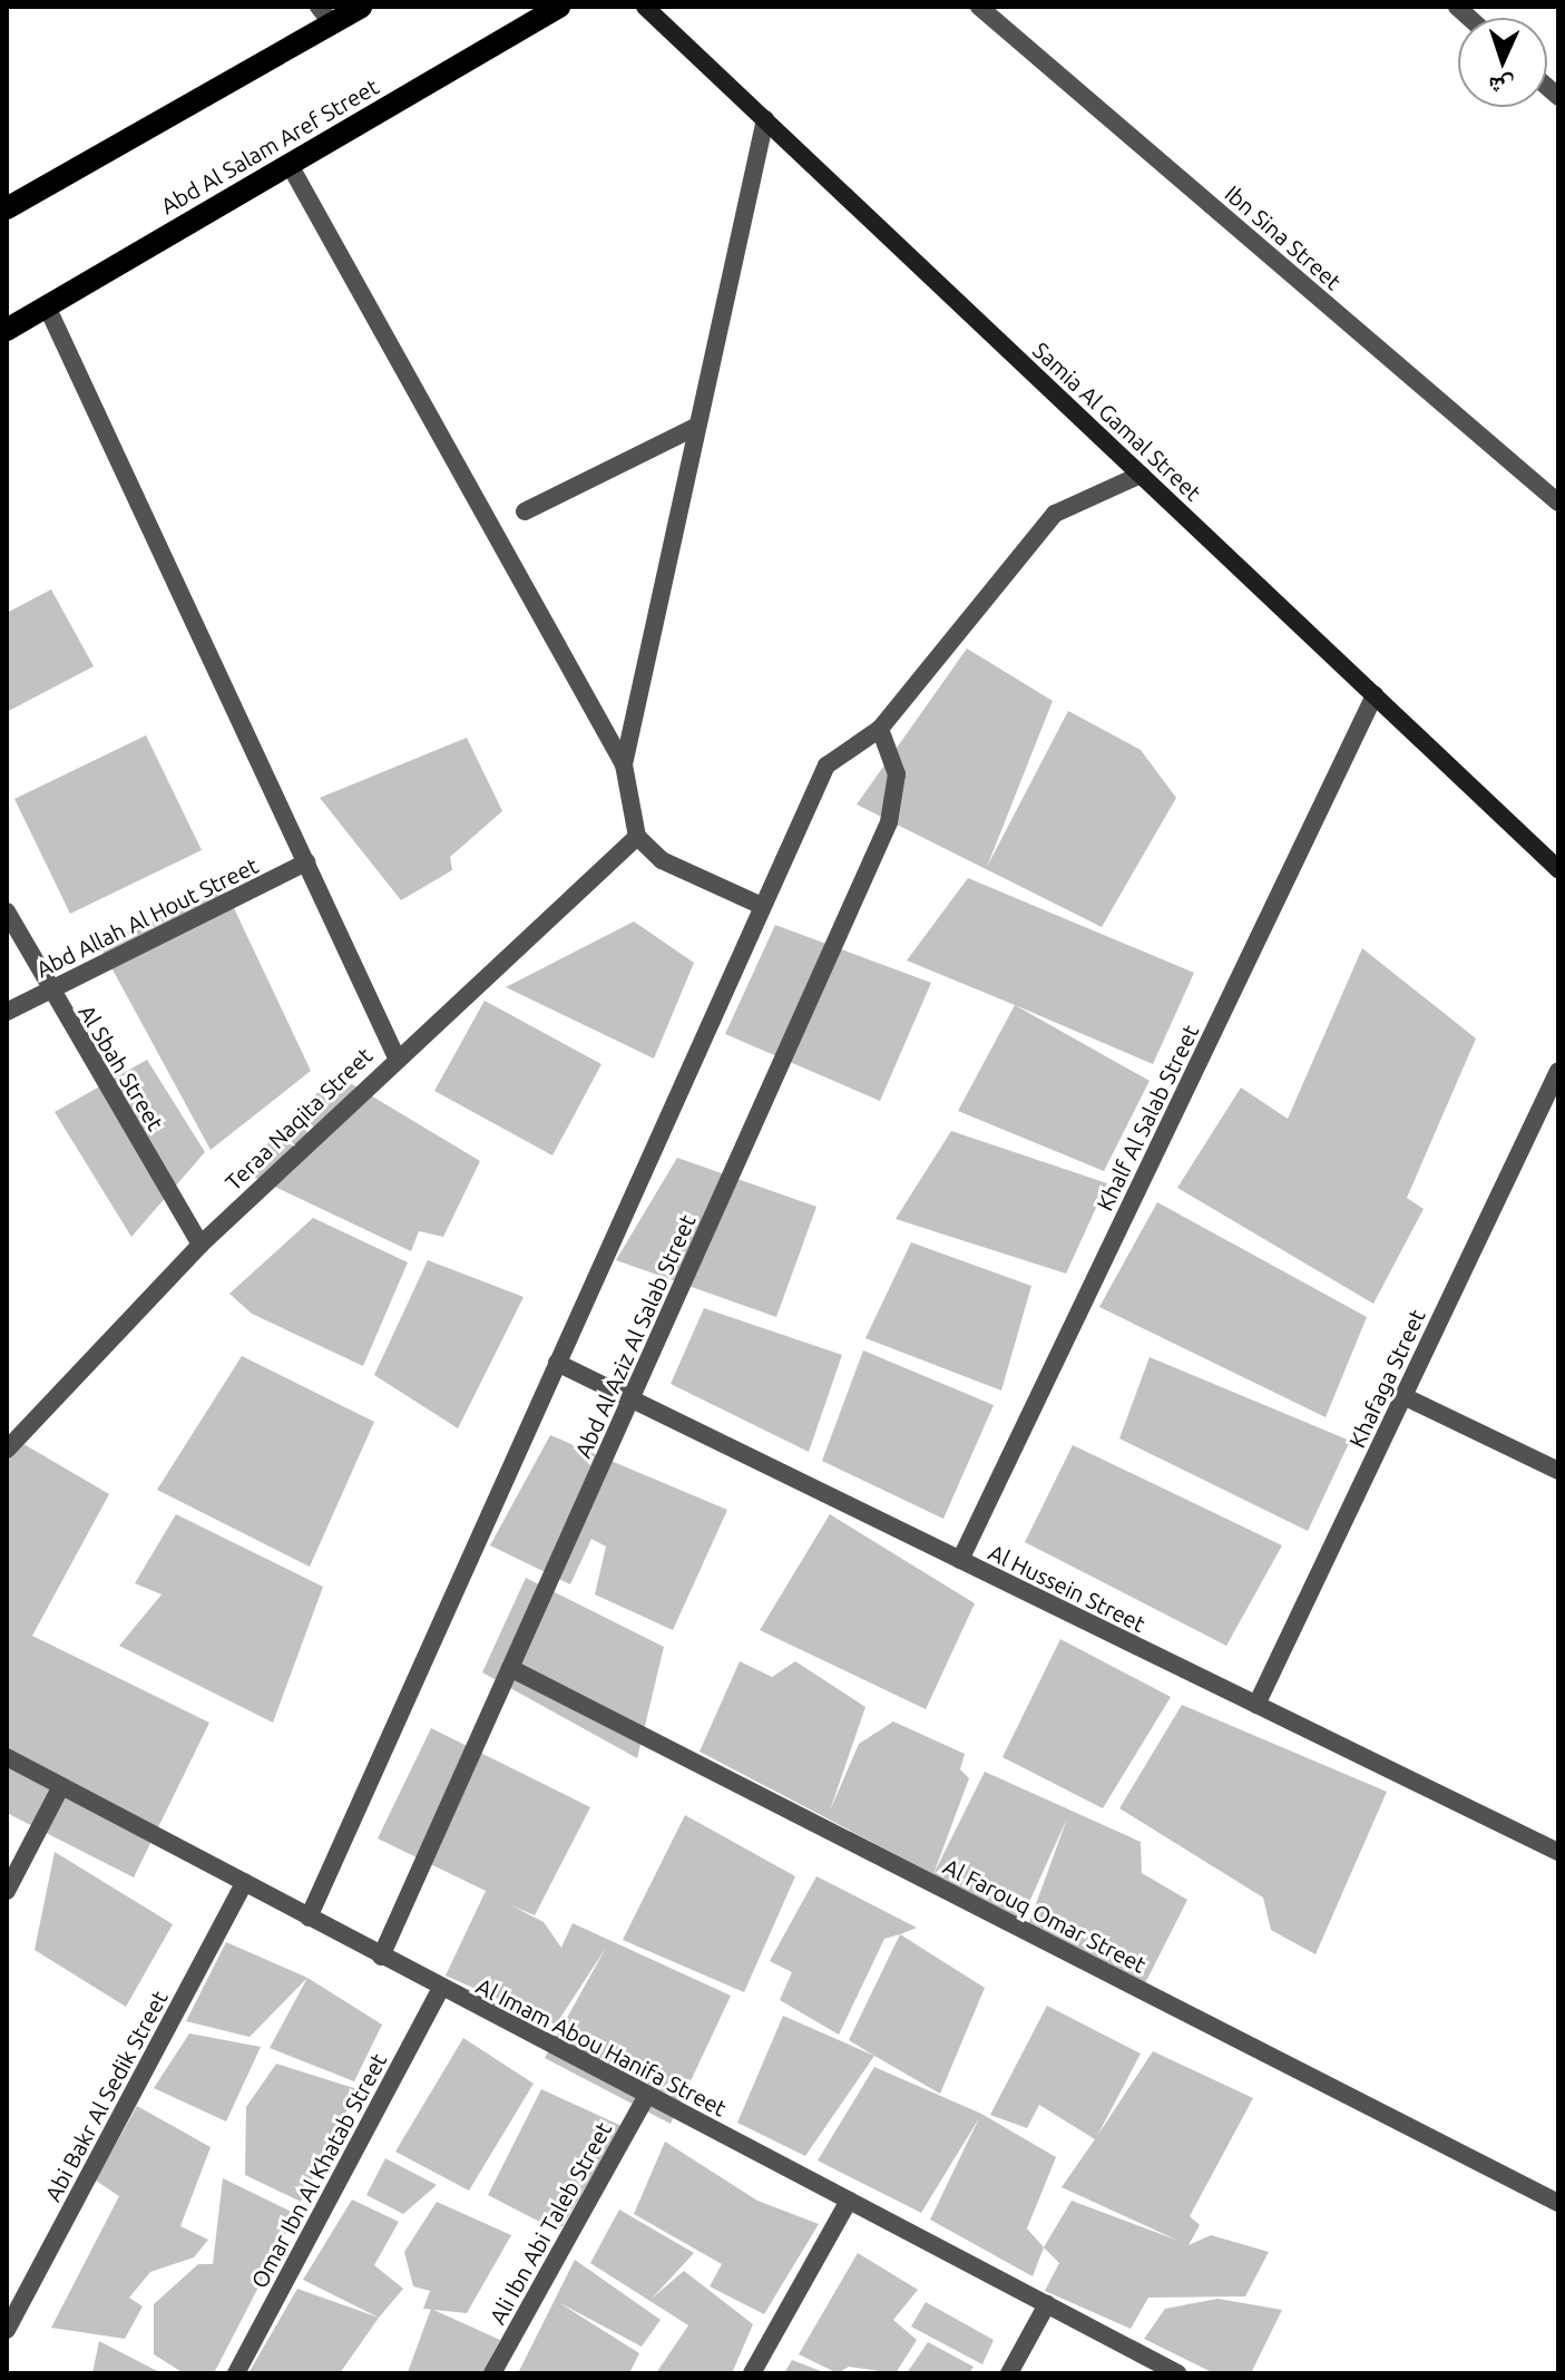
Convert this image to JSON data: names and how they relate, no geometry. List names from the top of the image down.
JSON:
{
  "streets": {
    "main road": ["Abd Al Salam Aref Street"],
    "street": [
      "Ibn Sina Street",
      "Samia Al Gamal Street",
      "Abd Allah Al Hout Street",
      "Al Sbah Street",
      "Khalf Al Salab Street",
      "Teraa Naqita Street",
      "Abd Al Aziz Al Salab Street",
      "Khafaga Street",
      "Al Hussein Street",
      "Al Farouq Omar Street",
      "Al Imam Abou Hanifa Street",
      "Abi Bakr Al Sedik Street",
      "Omar Ibn Al Khatab Street",
      "Ali Ibn Abi Taleb Street"
    ]
  },
  "crossings": [
    ["Samia Al Gamal Street", "Khalf Al Salab Street"],
    ["Abd Allah Al Hout Street", "Al Sbah Street"],
    ["Al Sbah Street", "Teraa Naqita Street"],
    ["Khalf Al Salab Street", "Al Hussein Street"],
    ["Abd Al Aziz Al Salab Street", "Al Hussein Street"],
    ["Abd Al Aziz Al Salab Street", "Al Farouq Omar Street"],
    ["Abd Al Aziz Al Salab Street", "Al Imam Abou Hanifa Street"],
    ["Khafaga Street", "Al Hussein Street"],
    ["Al Imam Abou Hanifa Street", "Abi Bakr Al Sedik Street"],
    ["Al Imam Abou Hanifa Street", "Omar Ibn Al Khatab Street"],
    ["Al Imam Abou Hanifa Street", "Ali Ibn Abi Taleb Street"]
  ],
  "north": "bottom"
}
